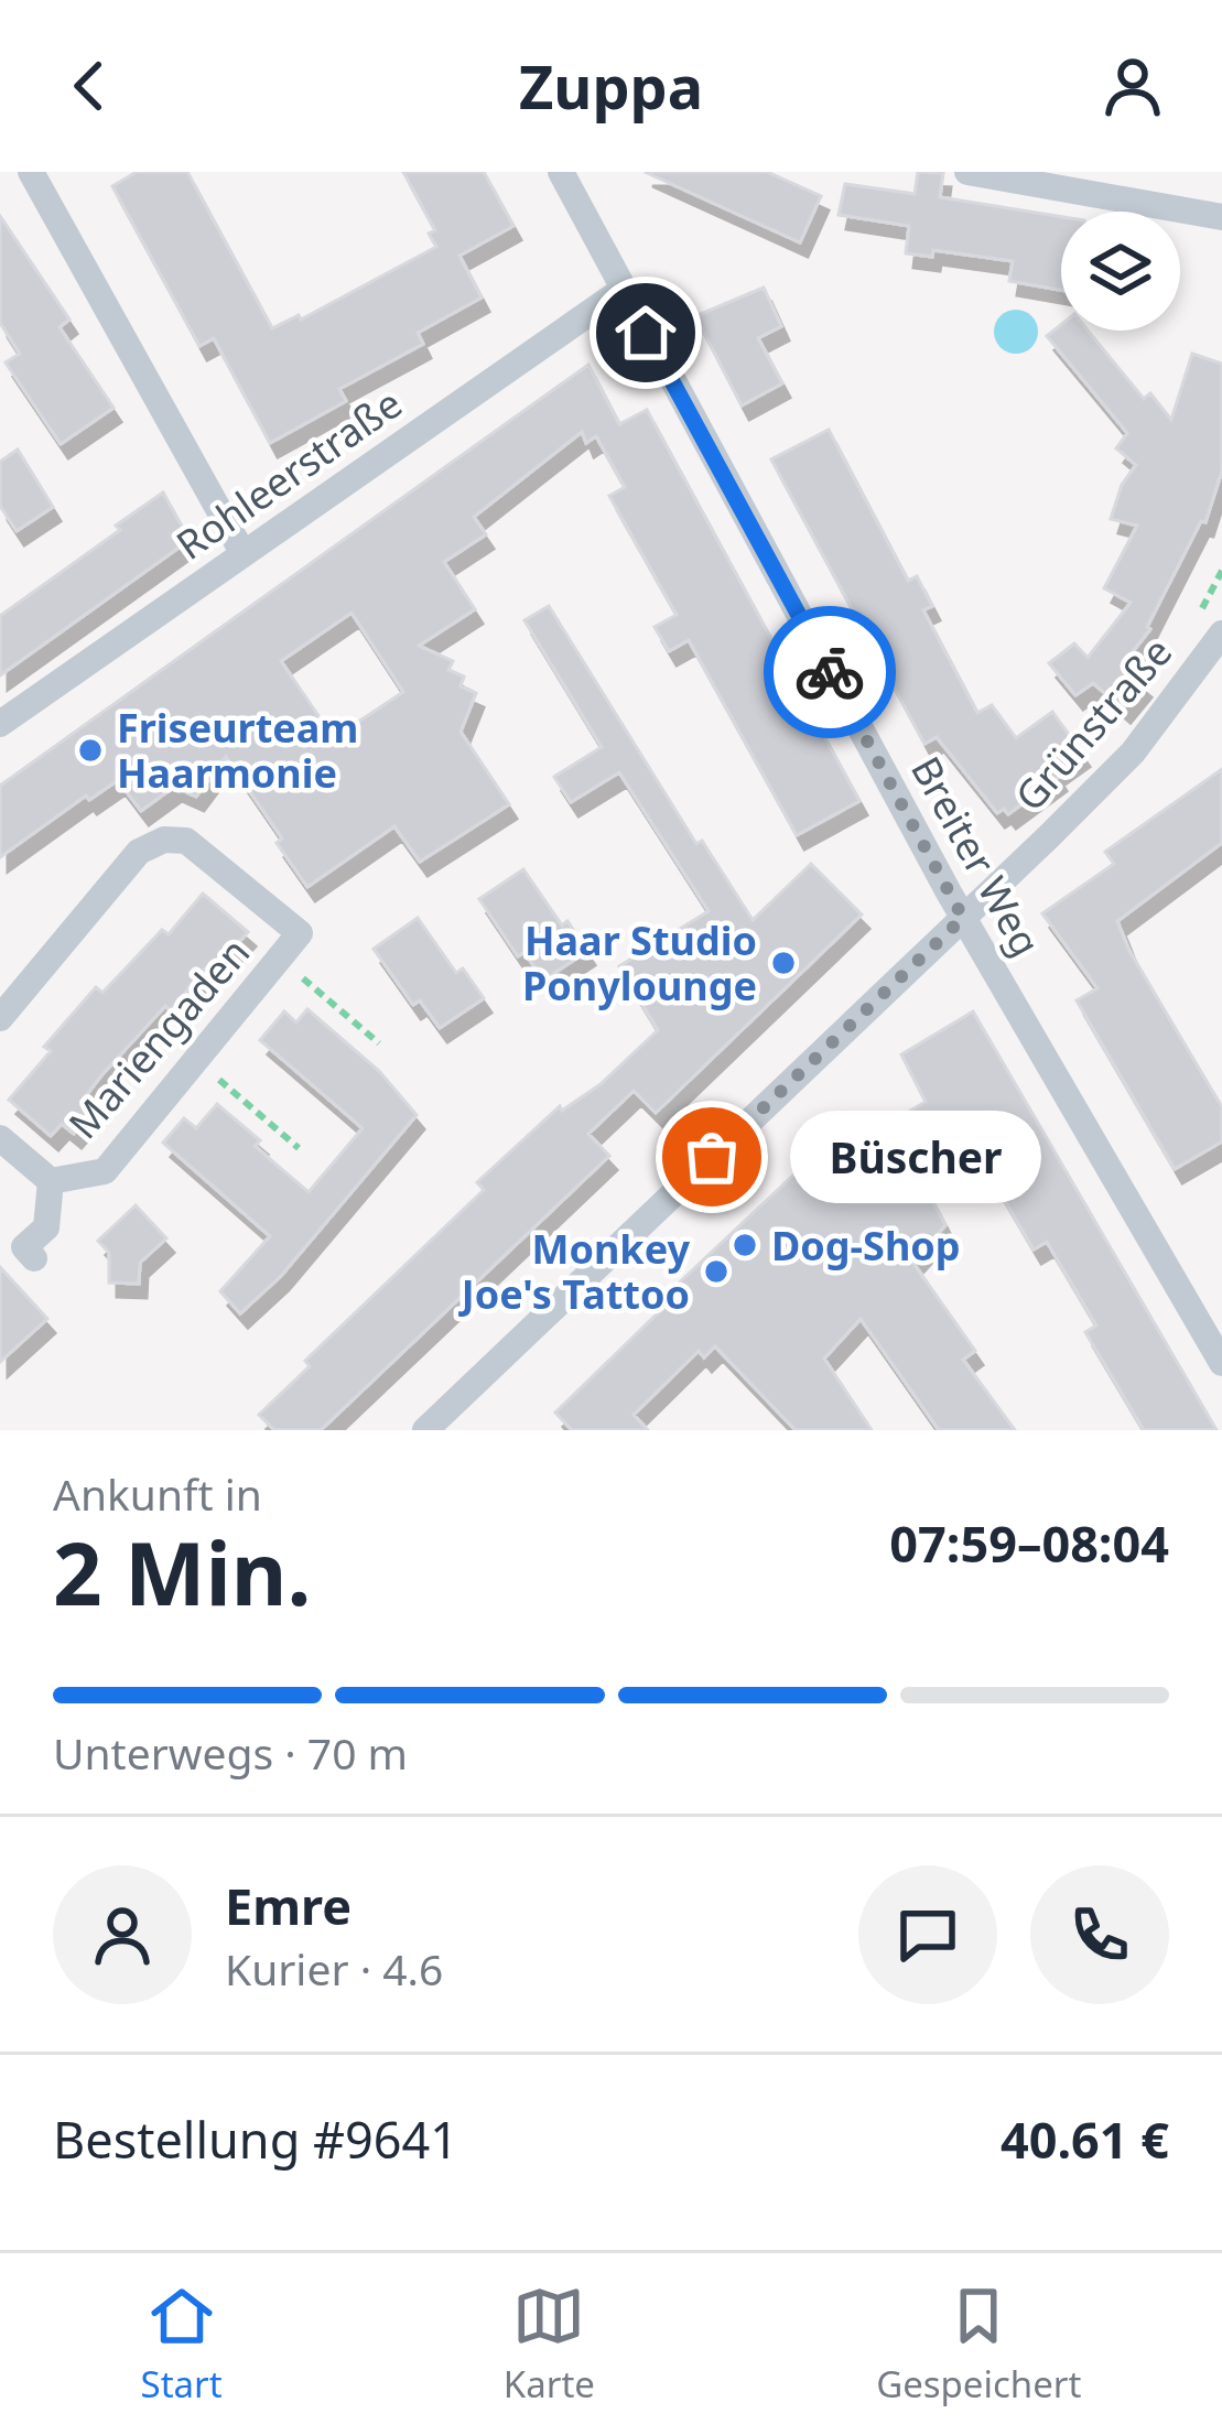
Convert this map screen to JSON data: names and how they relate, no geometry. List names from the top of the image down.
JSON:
{
  "streets": {
    "street": [
      "Rohleerstraße",
      "Grünstraße",
      "Breiter Weg",
      "Mariengaden"
    ]
  },
  "crossings": [
    ["Rohleerstraße", "Breiter Weg"],
    ["Grünstraße", "Breiter Weg"]
  ],
  "places": [
    "Friseurteam Haarmonie",
    "Haar Studio Ponylounge",
    "Büscher",
    "Dog-Shop",
    "Monkey Joe's Tattoo"
  ],
  "page": {
    "header": "Zuppa",
    "bubble": "Büscher",
    "heading": ["2 Min.", "Ankunft in", "07:59–08:04"],
    "panel": [
      "Emre",
      "Kurier · 4.6",
      "Bestellung #9641",
      "40.61 €"
    ],
    "bar": "Unterwegs · 70 m",
    "tabs": ["Start", "Karte", "Gespeichert"]
  }
}
